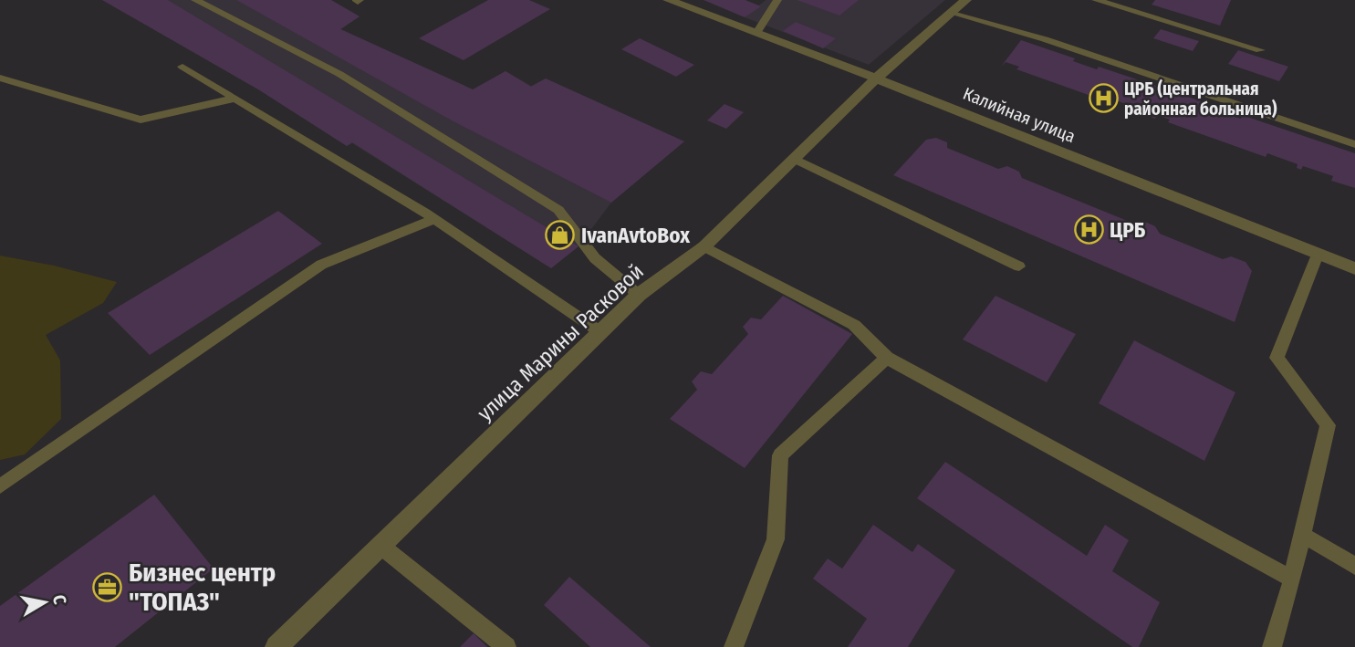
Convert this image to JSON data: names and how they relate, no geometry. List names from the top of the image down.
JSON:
{
  "streets": {
    "street": ["Калийная улица", "улица Марины Расковой"]
  },
  "crossings": [
    ["Калийная улица", "улица Марины Расковой"]
  ],
  "places": {
    "hospital": ["ЦРБ (центральная районная больница)", "ЦРБ"],
    "shop": ["IvanAvtoBox"],
    "office": ["Бизнес центр \"ТОПАЗ\""]
  },
  "north": "right"
}
